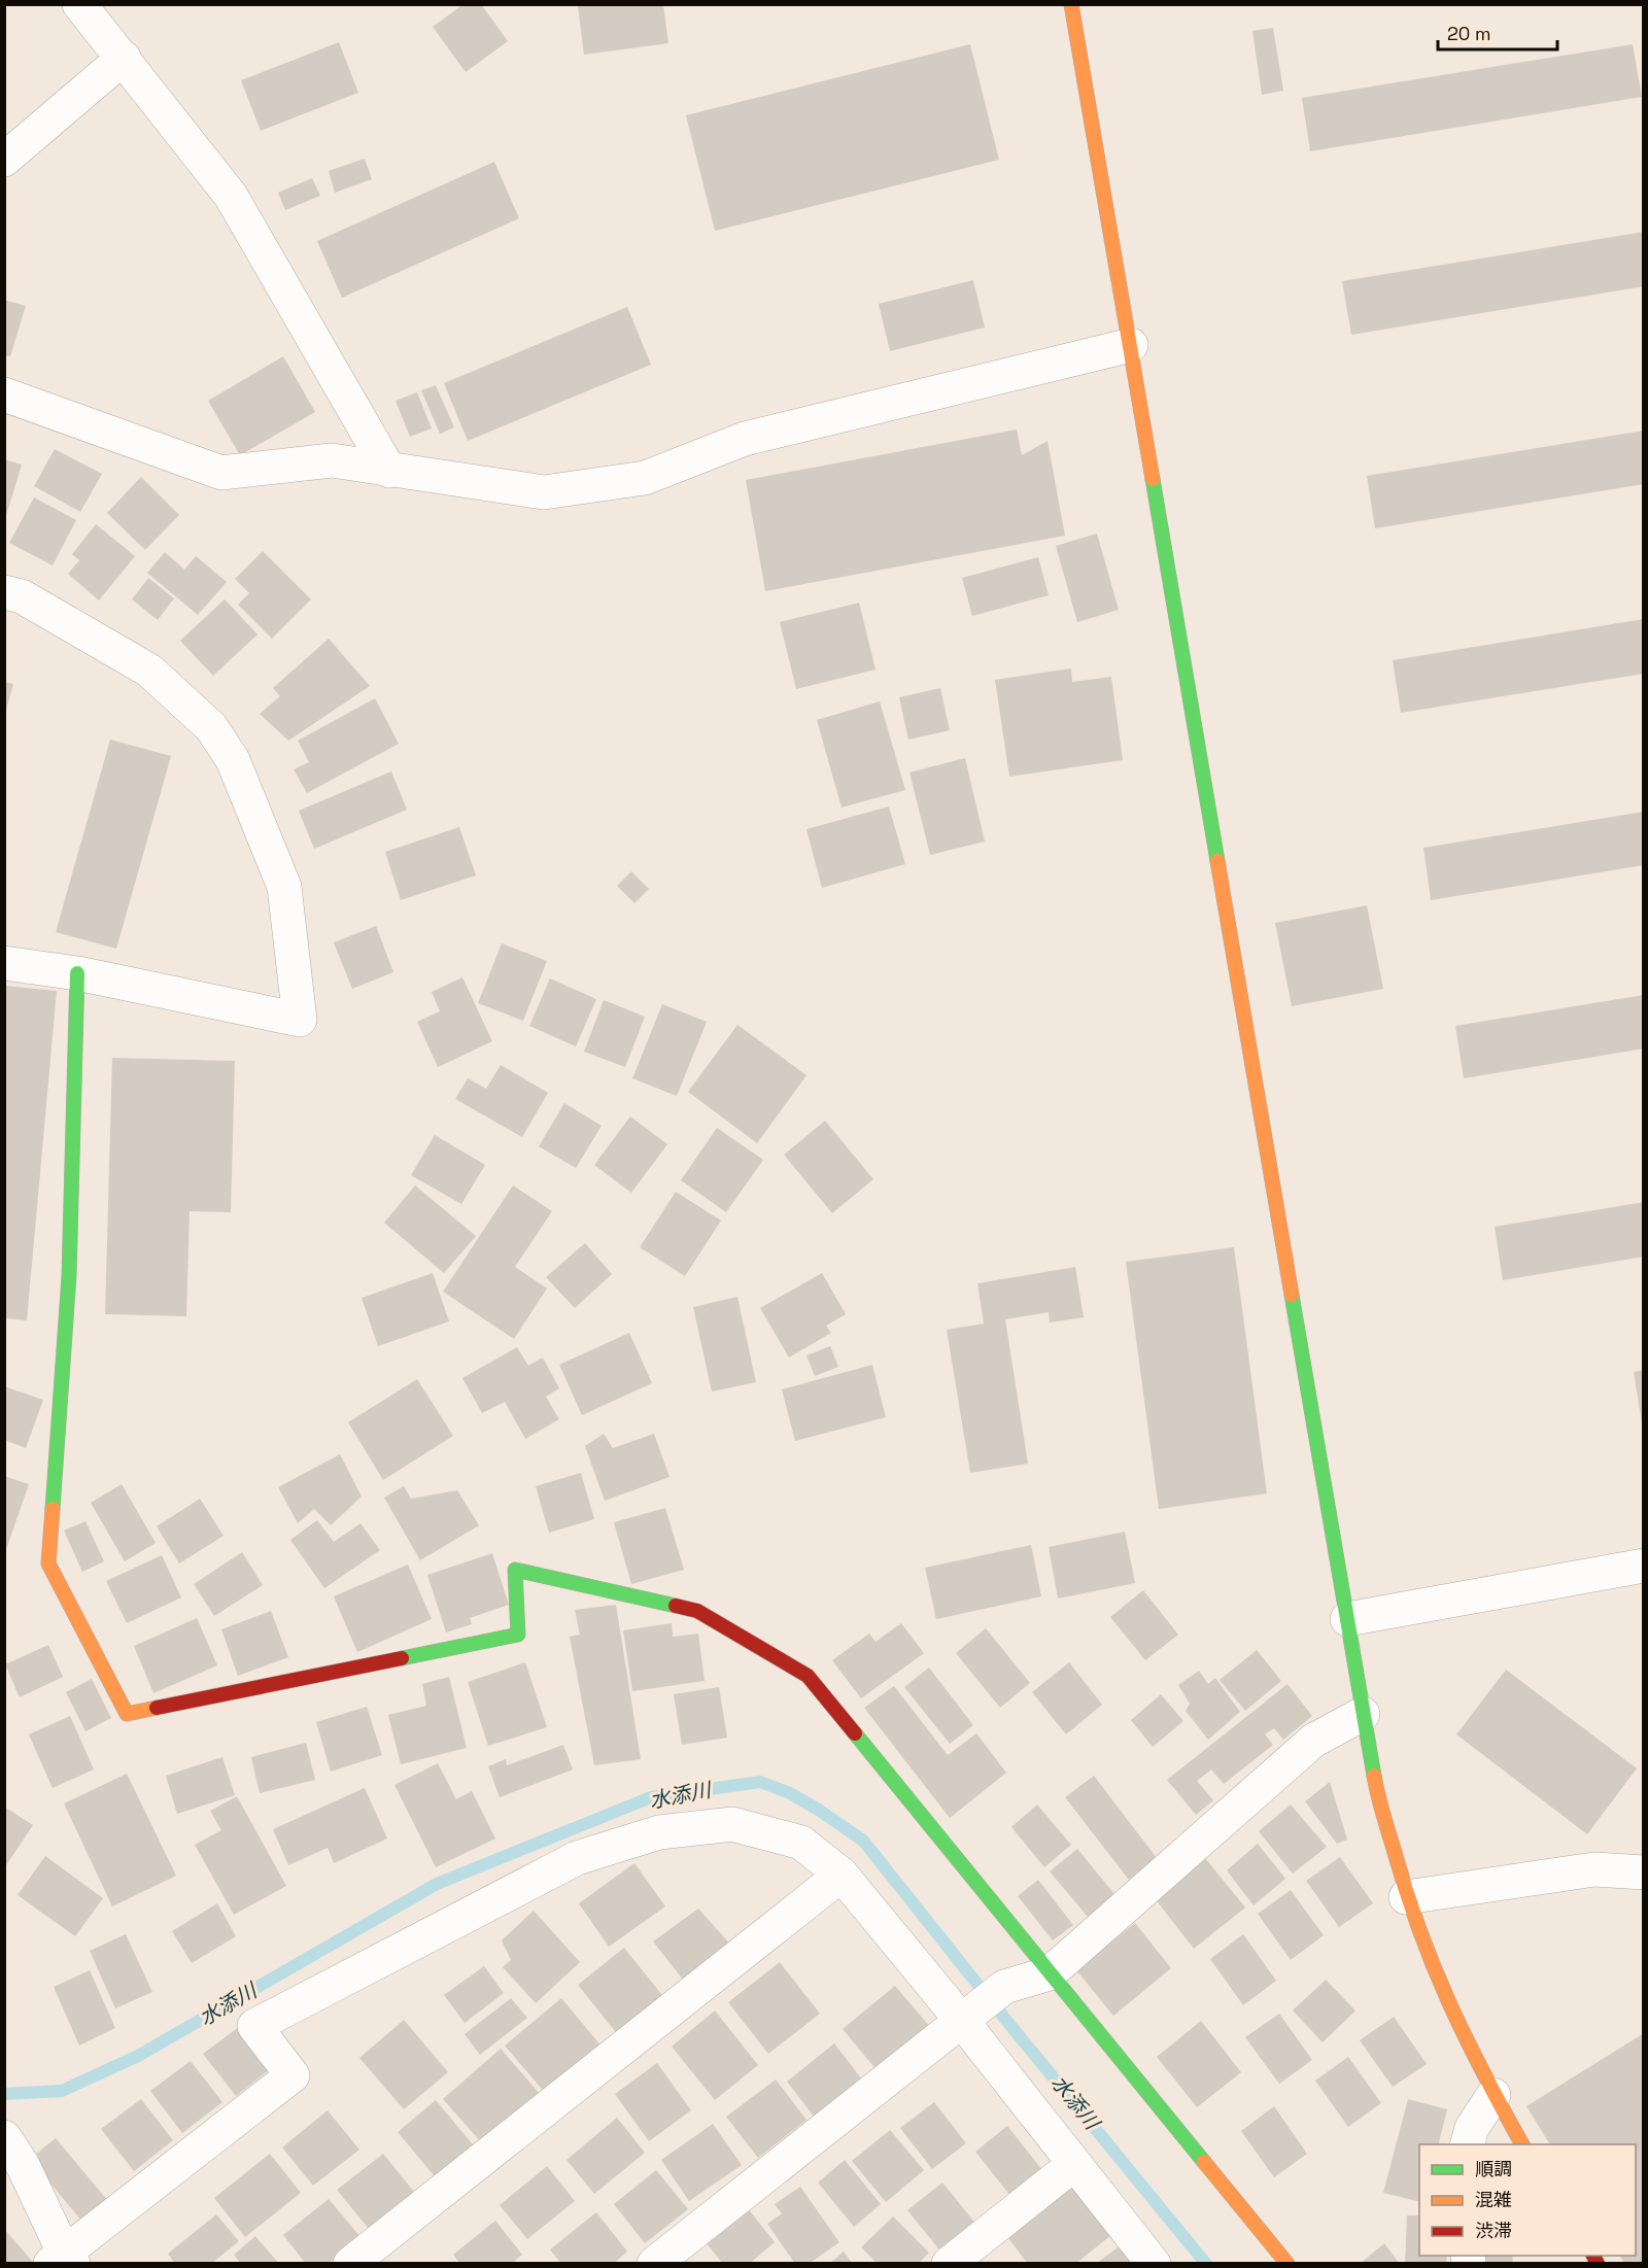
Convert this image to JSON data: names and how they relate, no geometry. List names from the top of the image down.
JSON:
{
  "water": ["水添川"],
  "legend": ["順調", "混雑", "渋滞"],
  "scale_bar": "20 m"
}
